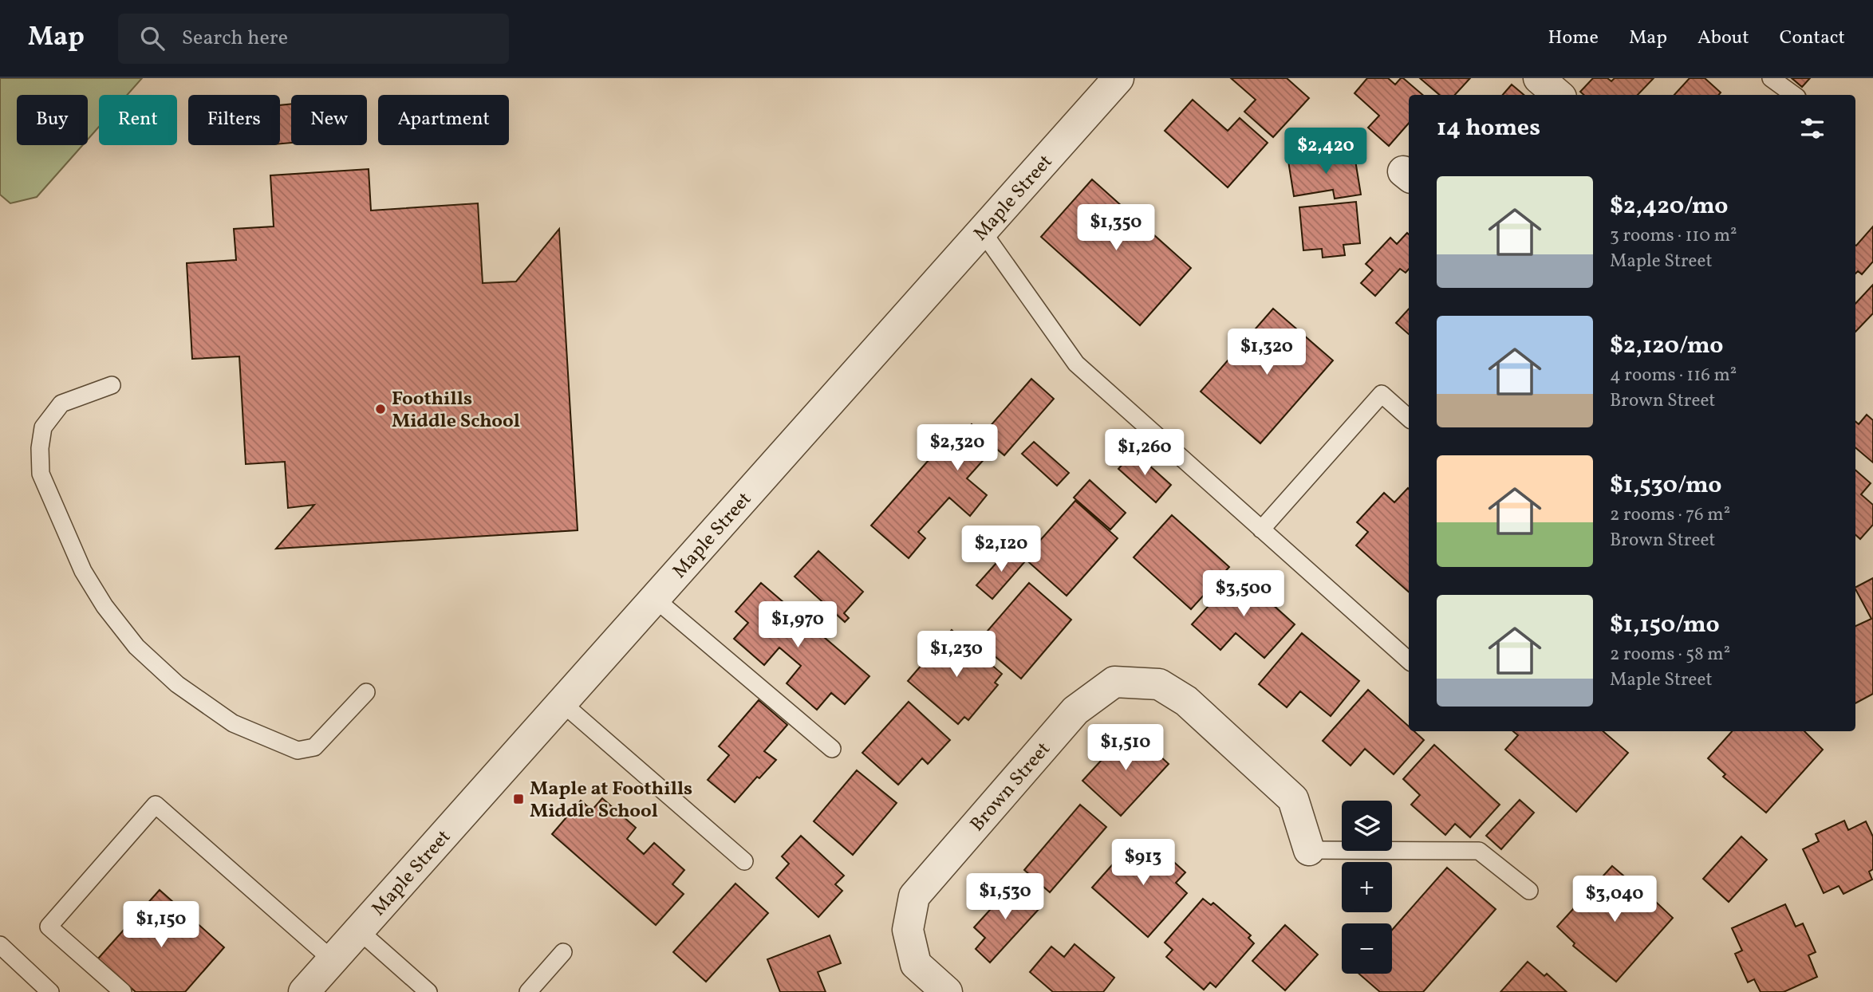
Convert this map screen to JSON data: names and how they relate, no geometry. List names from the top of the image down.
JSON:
{
  "streets": {
    "street": ["Maple Street", "Brown Street"]
  },
  "places": {
    "other": ["Foothills Middle School"],
    "transit": ["Maple at Foothills Middle School"]
  },
  "page": {
    "header": "Map",
    "search": "Search here",
    "nav": [
      "Home",
      "Map",
      "About",
      "Contact"
    ],
    "chip": [
      "Buy",
      "Rent",
      "Filters",
      "New",
      "Apartment"
    ],
    "heading": "14 homes",
    "price": [
      "$2,420",
      "$1,350",
      "$1,320",
      "$2,320",
      "$1,260",
      "$2,120",
      "$3,500",
      "$1,970",
      "$1,230",
      "$1,510",
      "$913",
      "$1,530",
      "$3,040",
      "$1,150"
    ],
    "list": [
      {
        "name": "$2,420/mo",
        "note": "3 rooms · 110 m² · Maple Street"
      },
      {
        "name": "$2,120/mo",
        "note": "4 rooms · 116 m² · Brown Street"
      },
      {
        "name": "$1,530/mo",
        "note": "2 rooms · 76 m² · Brown Street"
      },
      {
        "name": "$1,150/mo",
        "note": "2 rooms · 58 m² · Maple Street"
      }
    ],
    "map_buttons": ["+", "−"]
  }
}
